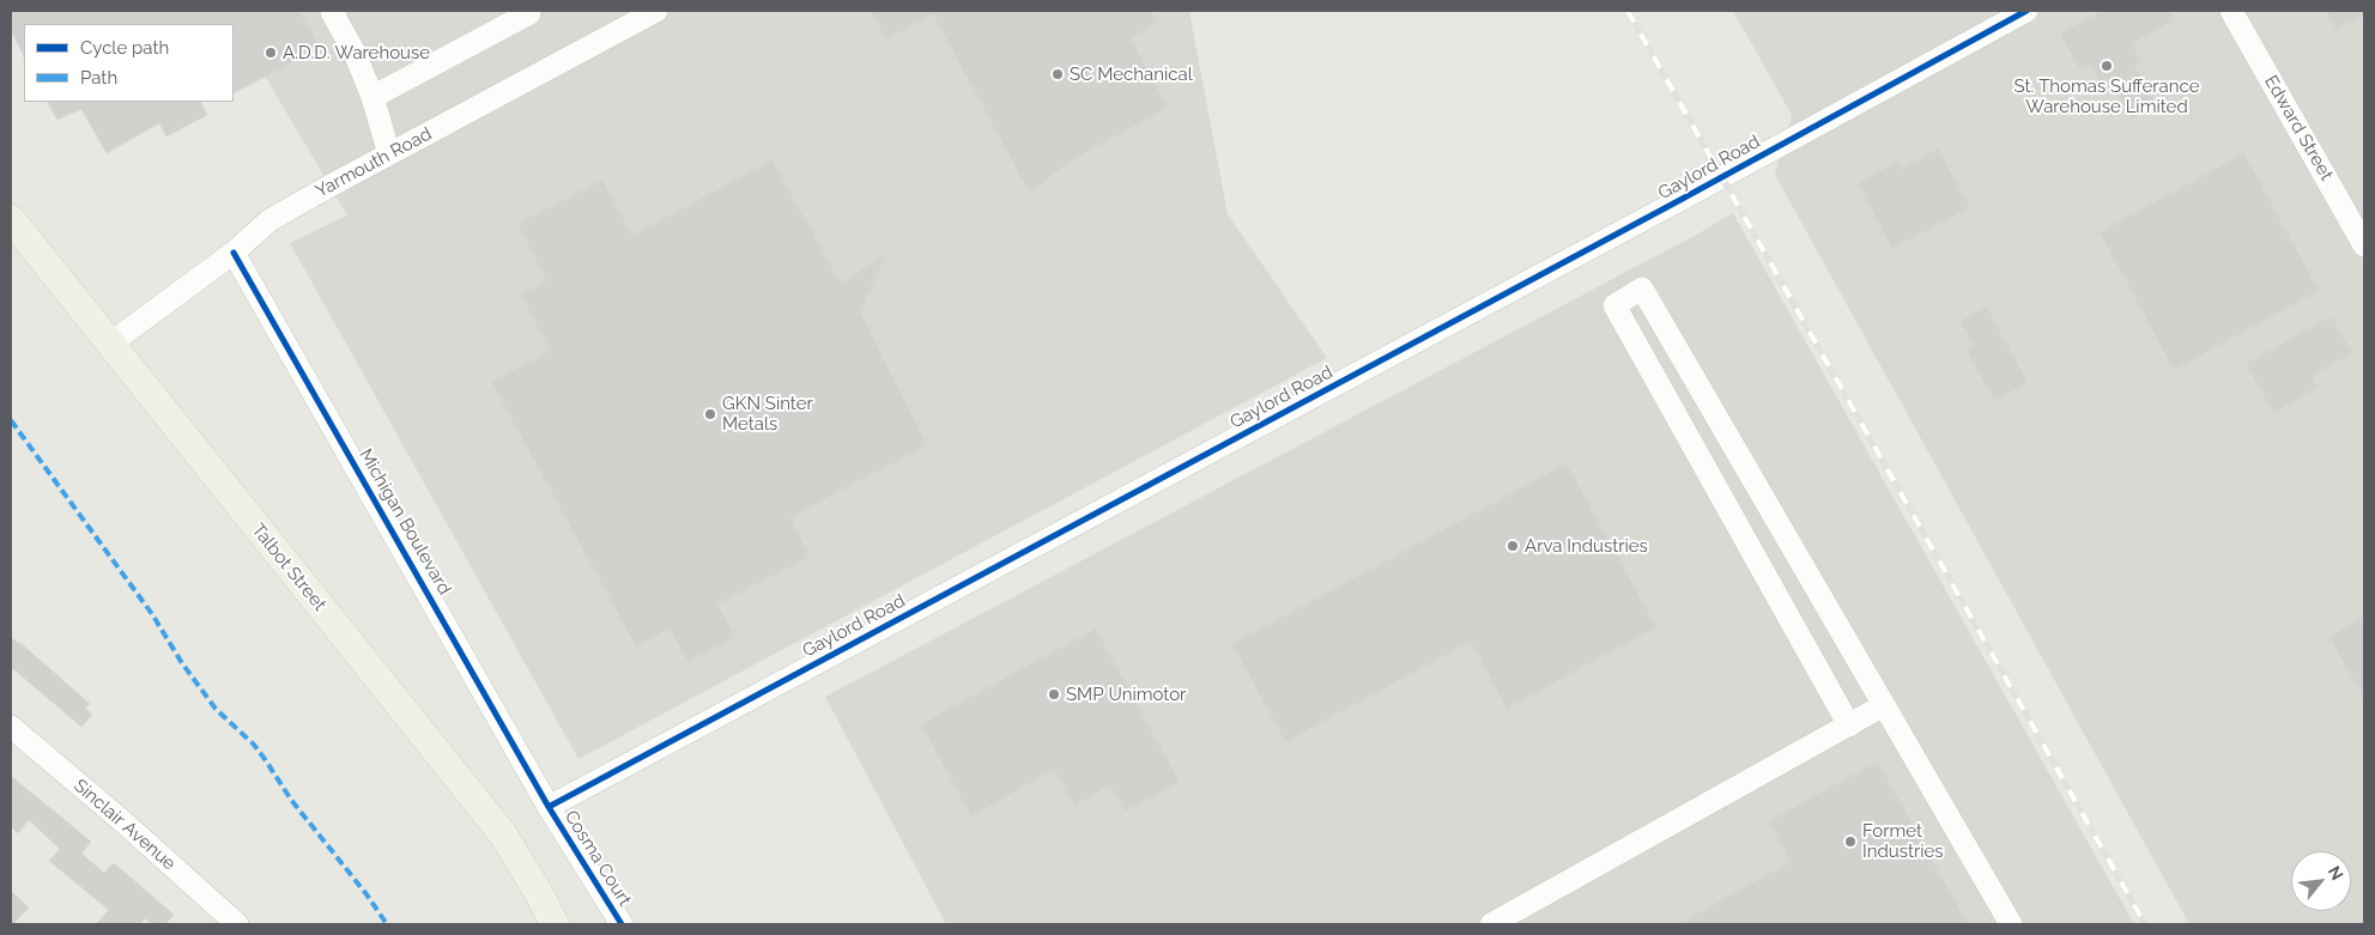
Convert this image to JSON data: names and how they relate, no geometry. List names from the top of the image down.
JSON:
{
  "streets": {
    "main road": ["Talbot Street"],
    "street": [
      "Edward Street",
      "Yarmouth Road",
      "Gaylord Road",
      "Michigan Boulevard",
      "Sinclair Avenue",
      "Cosma Court"
    ]
  },
  "crossings": [
    ["Yarmouth Road", "Michigan Boulevard"],
    ["Yarmouth Road", "Talbot Street"],
    ["Gaylord Road", "Michigan Boulevard"],
    ["Gaylord Road", "Cosma Court"],
    ["Michigan Boulevard", "Cosma Court"]
  ],
  "places": [
    "A.D.D. Warehouse",
    "St. Thomas Sufferance Warehouse Limited",
    "SC Mechanical",
    "GKN Sinter Metals",
    "Arva Industries",
    "SMP Unimotor",
    "Formet Industries"
  ],
  "legend": ["Cycle path", "Path"],
  "north": "top right"
}
